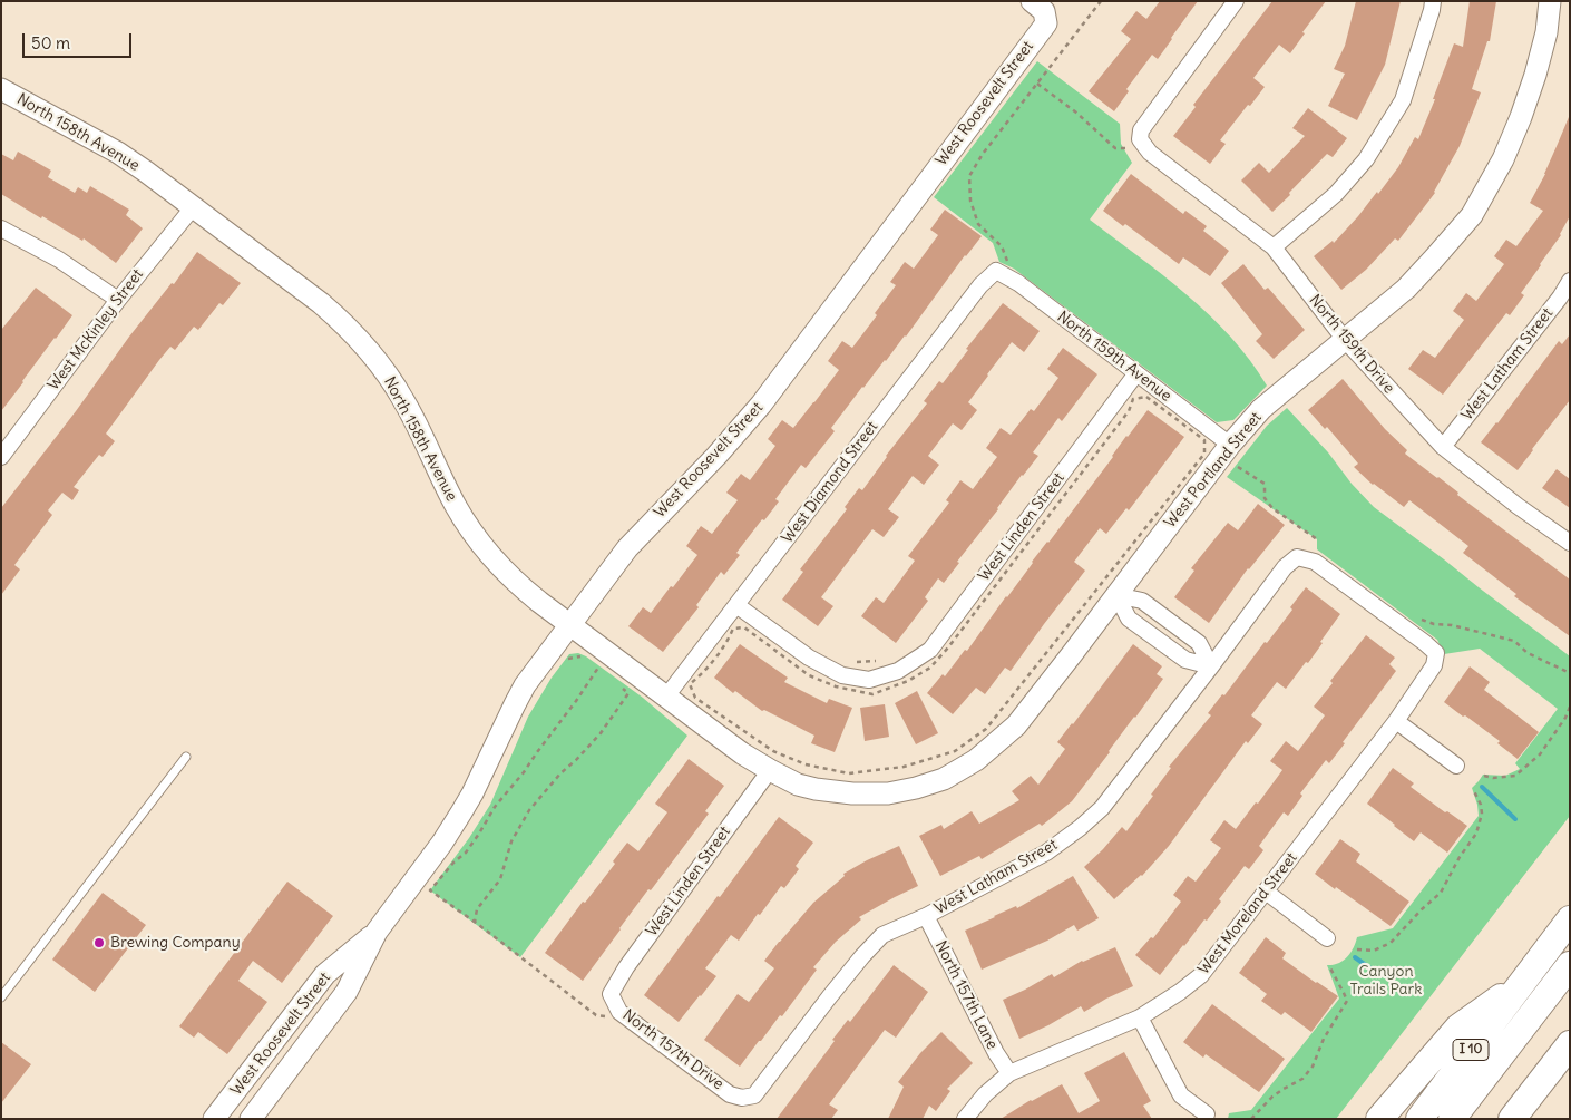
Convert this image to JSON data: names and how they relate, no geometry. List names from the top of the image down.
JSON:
{
  "streets": {
    "highway": ["I 10"],
    "street": [
      "West Roosevelt Street",
      "North 158th Avenue",
      "West McKinley Street",
      "North 159th Drive",
      "North 159th Avenue",
      "West Latham Street",
      "West Portland Street",
      "West Diamond Street",
      "West Linden Street",
      "West Moreland Street",
      "North 157th Lane",
      "North 157th Drive"
    ]
  },
  "crossings": [
    ["West Roosevelt Street", "North 158th Avenue"],
    ["North 158th Avenue", "West McKinley Street"],
    ["North 158th Avenue", "West Portland Street"],
    ["North 158th Avenue", "West Diamond Street"],
    ["North 158th Avenue", "West Linden Street"],
    ["North 159th Drive", "West Latham Street"],
    ["North 159th Drive", "West Portland Street"],
    ["North 159th Avenue", "West Portland Street"],
    ["North 159th Avenue", "West Diamond Street"],
    ["North 159th Avenue", "West Linden Street"],
    ["West Latham Street", "West Moreland Street"],
    ["West Latham Street", "North 157th Lane"],
    ["West Latham Street", "North 157th Drive"],
    ["West Portland Street", "West Linden Street"],
    ["West Diamond Street", "West Linden Street"],
    ["West Linden Street", "North 157th Drive"],
    ["West Moreland Street", "North 157th Lane"]
  ],
  "parks": ["Canyon Trails Park"],
  "places": ["Brewing Company"],
  "scale_bar": "50 m"
}
